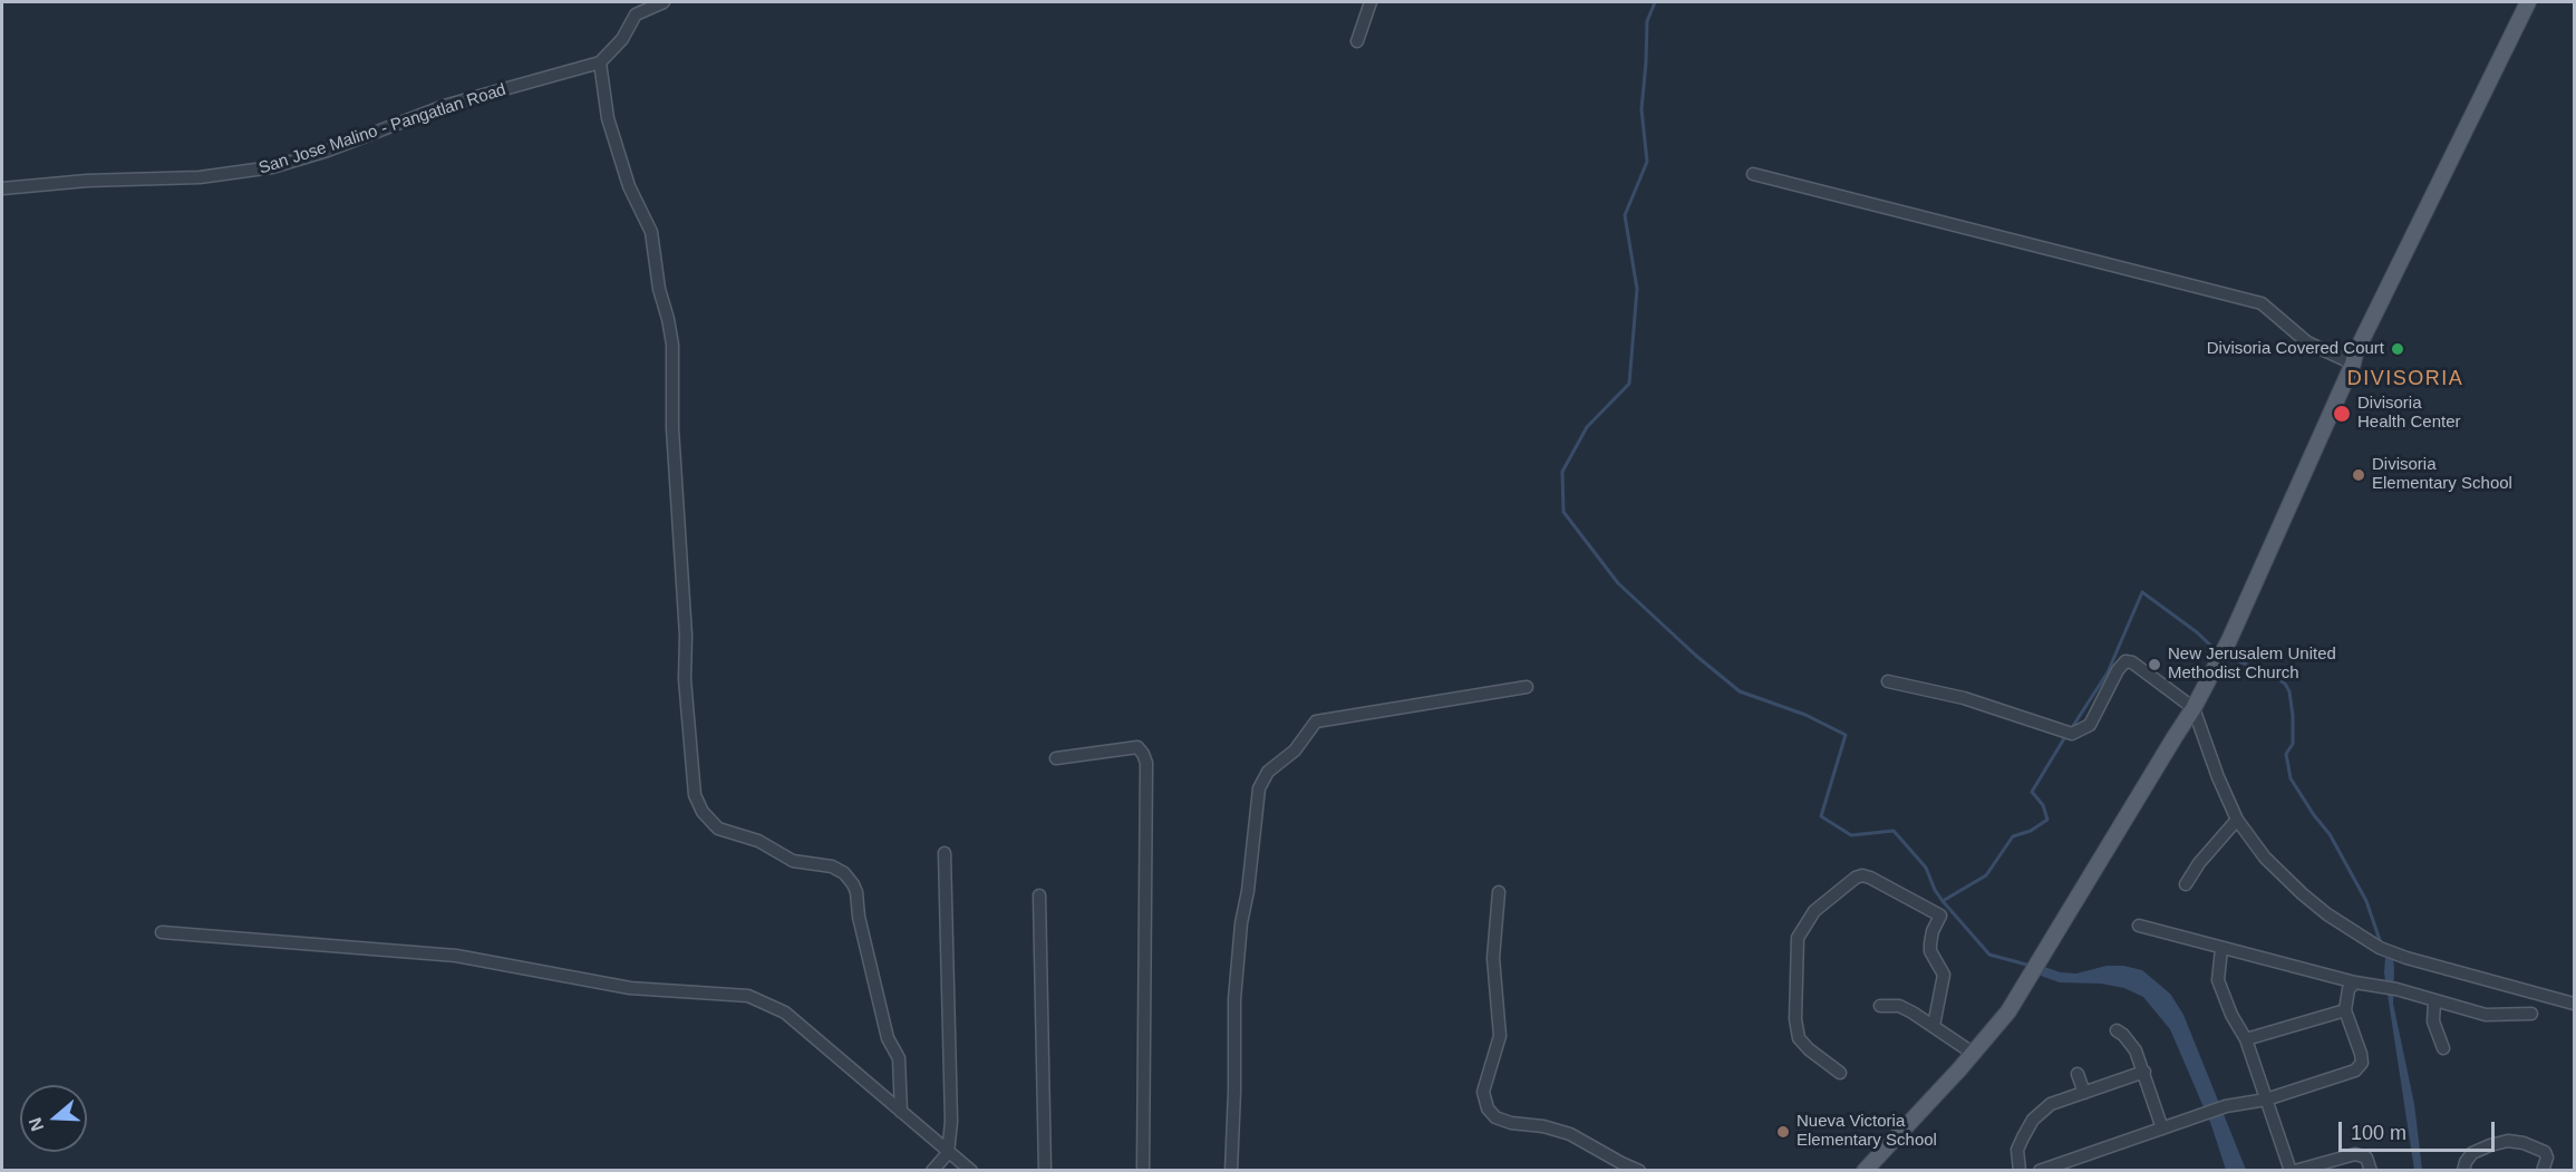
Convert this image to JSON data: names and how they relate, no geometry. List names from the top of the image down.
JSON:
{
  "streets": {
    "street": ["San Jose Malino - Pangatlan Road"]
  },
  "districts": ["DIVISORIA"],
  "places": [
    "Divisoria Covered Court",
    "Divisoria Health Center",
    "Divisoria Elementary School",
    "New Jerusalem United Methodist Church",
    "Nueva Victoria Elementary School"
  ],
  "scale_bar": "100 m",
  "north": "left"
}
